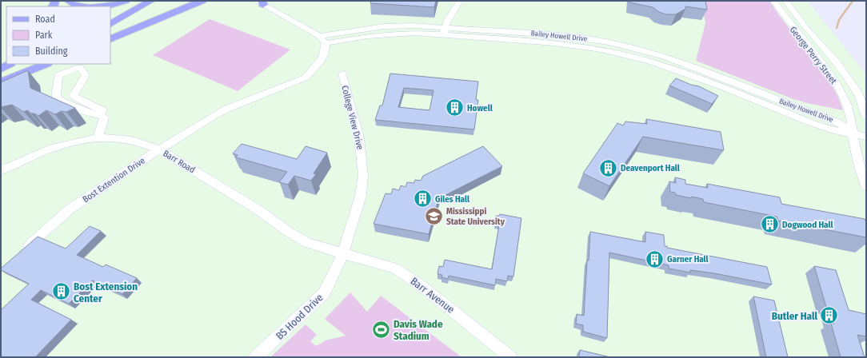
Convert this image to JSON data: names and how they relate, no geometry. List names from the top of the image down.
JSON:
{
  "streets": {
    "street": [
      "Bailey Howell Drive",
      "George Perry Street",
      "College View Drive",
      "Barr Road",
      "Bost Extention Drive",
      "Barr Avenue",
      "BS Hood Drive"
    ]
  },
  "crossings": [
    ["Bailey Howell Drive", "George Perry Street"],
    ["Bailey Howell Drive", "Bost Extention Drive"],
    ["College View Drive", "Barr Road"],
    ["College View Drive", "Barr Avenue"],
    ["College View Drive", "BS Hood Drive"],
    ["Barr Road", "Bost Extention Drive"],
    ["Barr Road", "Barr Avenue"],
    ["Barr Road", "BS Hood Drive"],
    ["Barr Avenue", "BS Hood Drive"]
  ],
  "places": {
    "building": [
      "Howell",
      "Deavenport Hall",
      "Giles Hall",
      "Dogwood Hall",
      "Garner Hall",
      "Bost Extension Center",
      "Butler Hall"
    ],
    "school or university": ["Mississippi State University"],
    "sports": ["Davis Wade Stadium"]
  },
  "legend": ["Road", "Park", "Building"]
}
